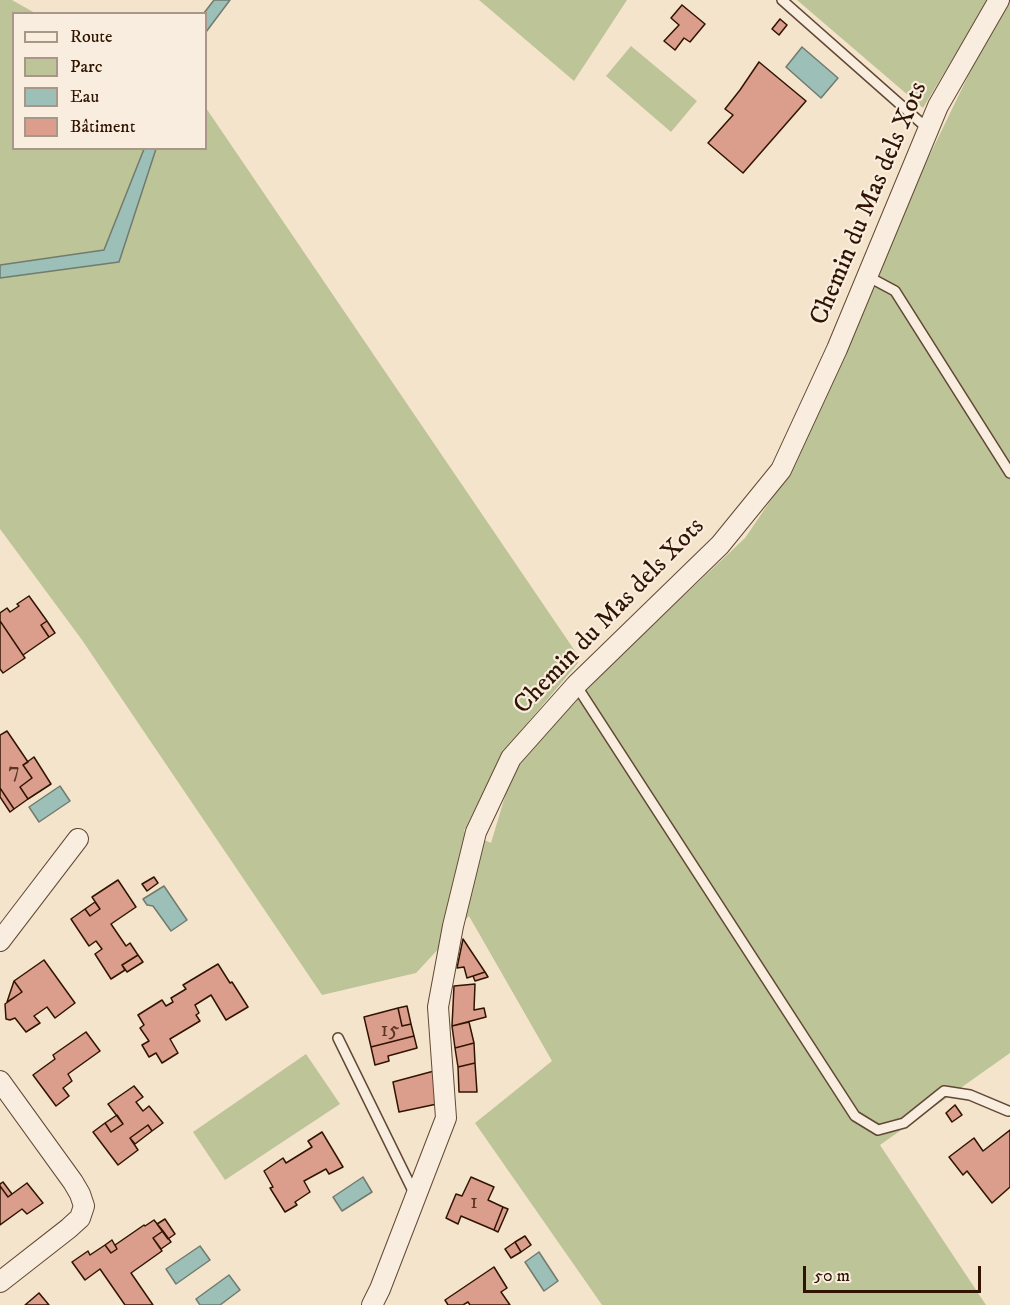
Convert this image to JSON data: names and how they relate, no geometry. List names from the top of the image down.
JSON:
{
  "streets": {
    "street": ["Chemin du Mas dels Xots"]
  },
  "house_numbers": ["7", "15", "1"],
  "legend": [
    "Route",
    "Parc",
    "Eau",
    "Bâtiment"
  ],
  "scale_bar": "50 m"
}
